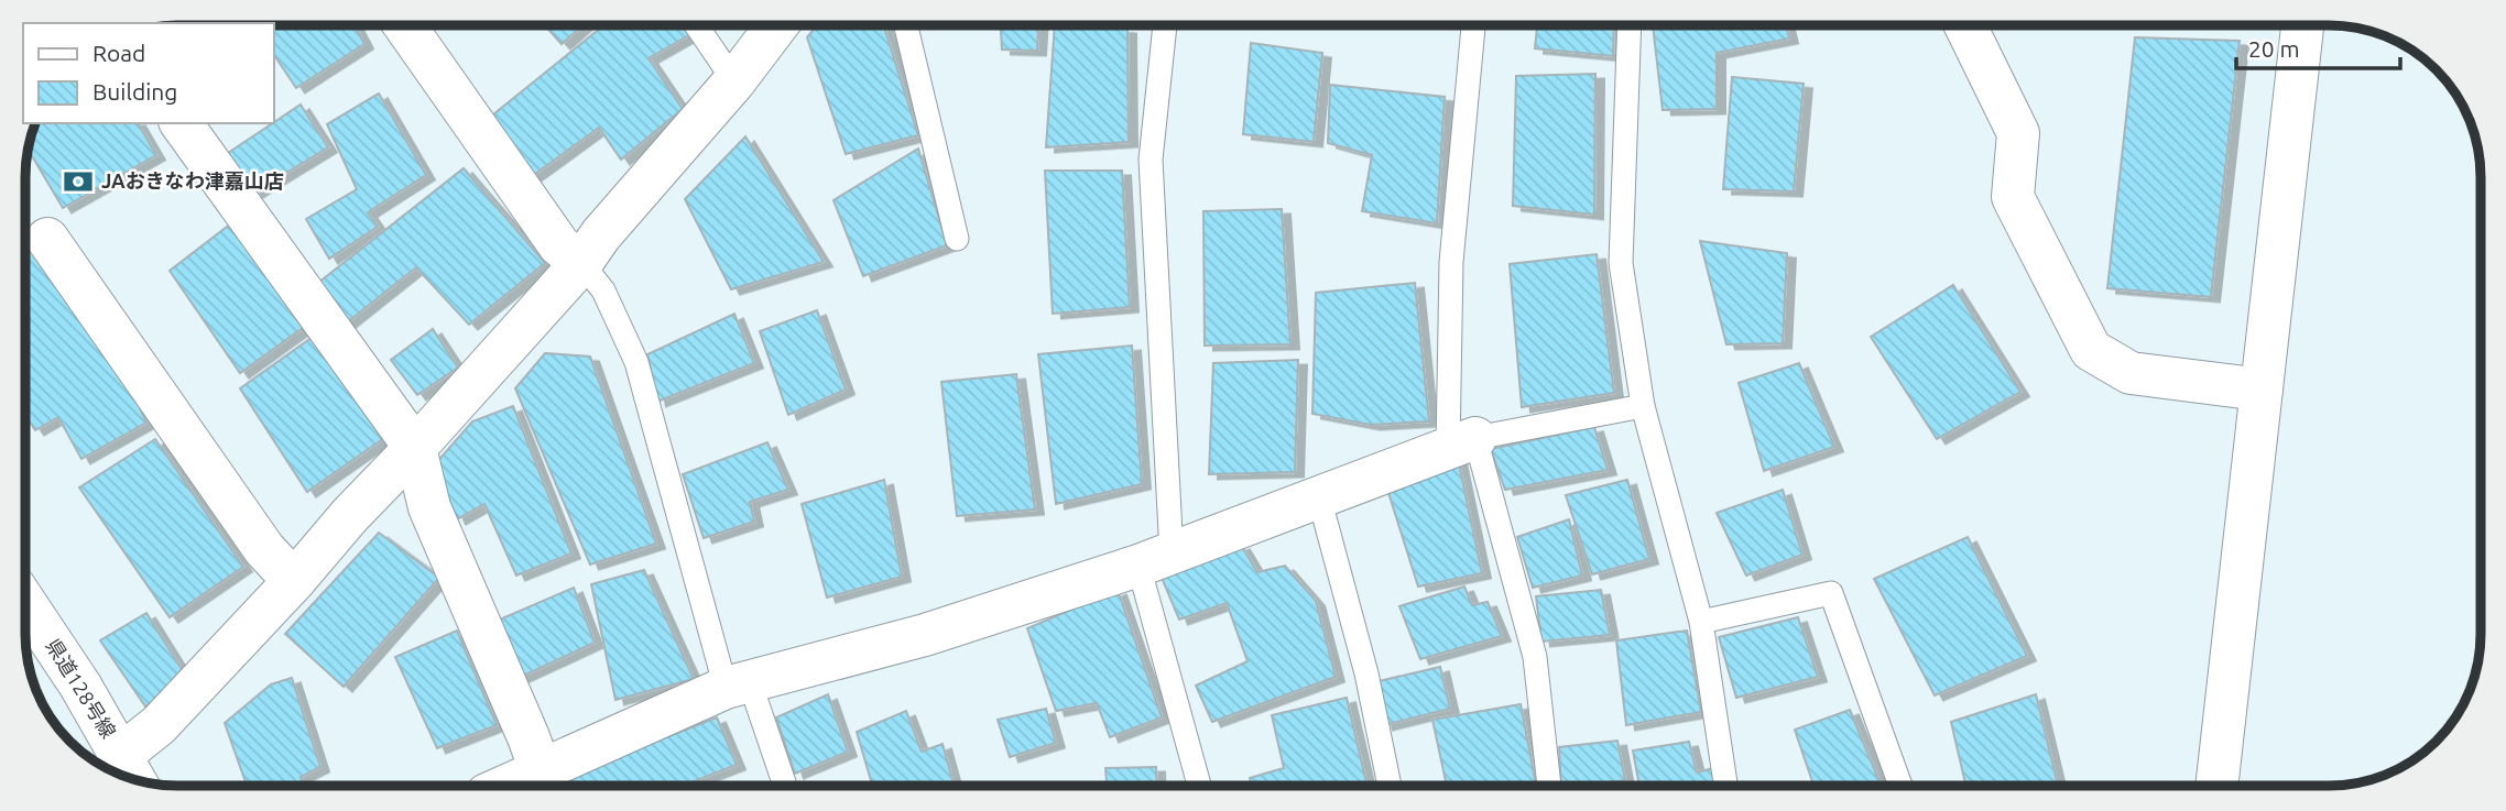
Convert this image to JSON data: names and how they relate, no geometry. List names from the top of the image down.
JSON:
{
  "streets": {
    "street": ["県道128号線"]
  },
  "places": {
    "bank": ["JAおきなわ津嘉山店"]
  },
  "legend": ["Road", "Building"],
  "scale_bar": "20 m"
}
